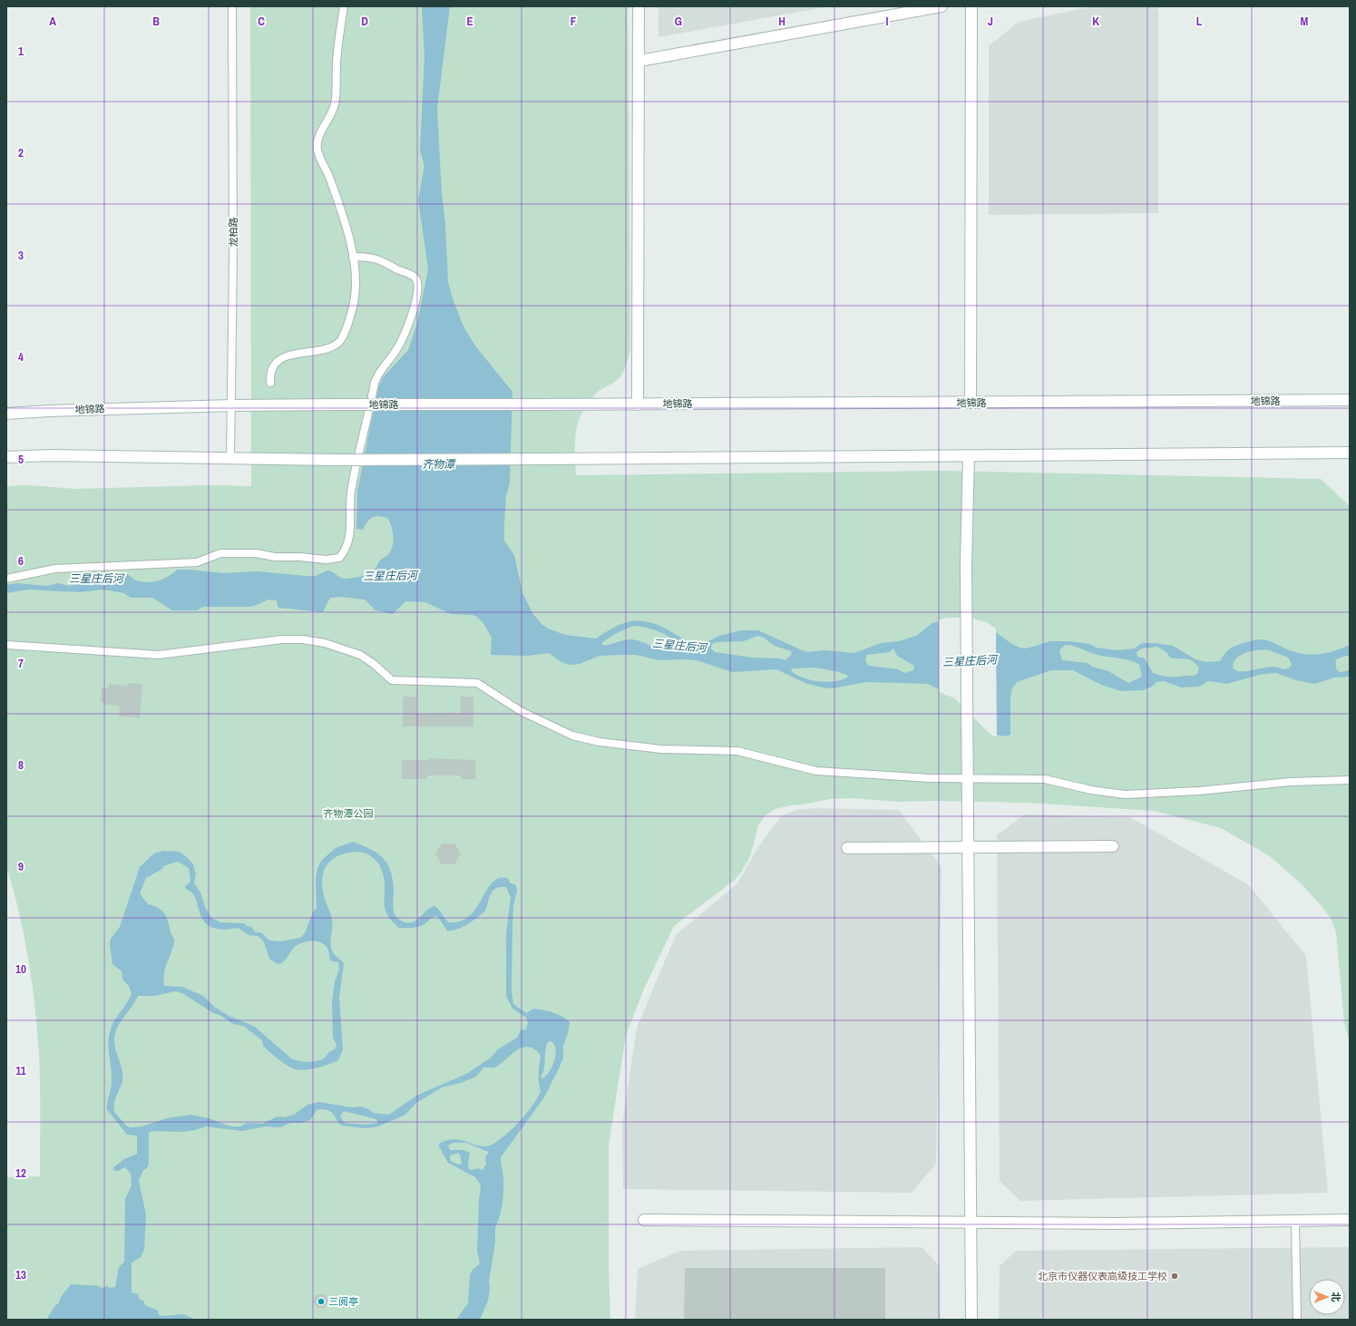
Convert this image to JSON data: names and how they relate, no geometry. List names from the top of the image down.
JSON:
{
  "streets": {
    "street": ["地锦路"],
    "lane": ["龙柏路"]
  },
  "crossings": [
    ["龙柏路", "地锦路"]
  ],
  "water": ["齐物潭", "三星庄后河"],
  "parks": ["齐物潭公园"],
  "places": ["北京市仪器仪表高级技工学校", "三阅亭"],
  "north": "right",
  "grid": {
    "columns": [
      "A",
      "B",
      "C",
      "D",
      "E",
      "F",
      "G",
      "H",
      "I",
      "J",
      "K",
      "L",
      "M"
    ],
    "rows": [
      "1",
      "2",
      "3",
      "4",
      "5",
      "6",
      "7",
      "8",
      "9",
      "10",
      "11",
      "12",
      "13"
    ]
  }
}
